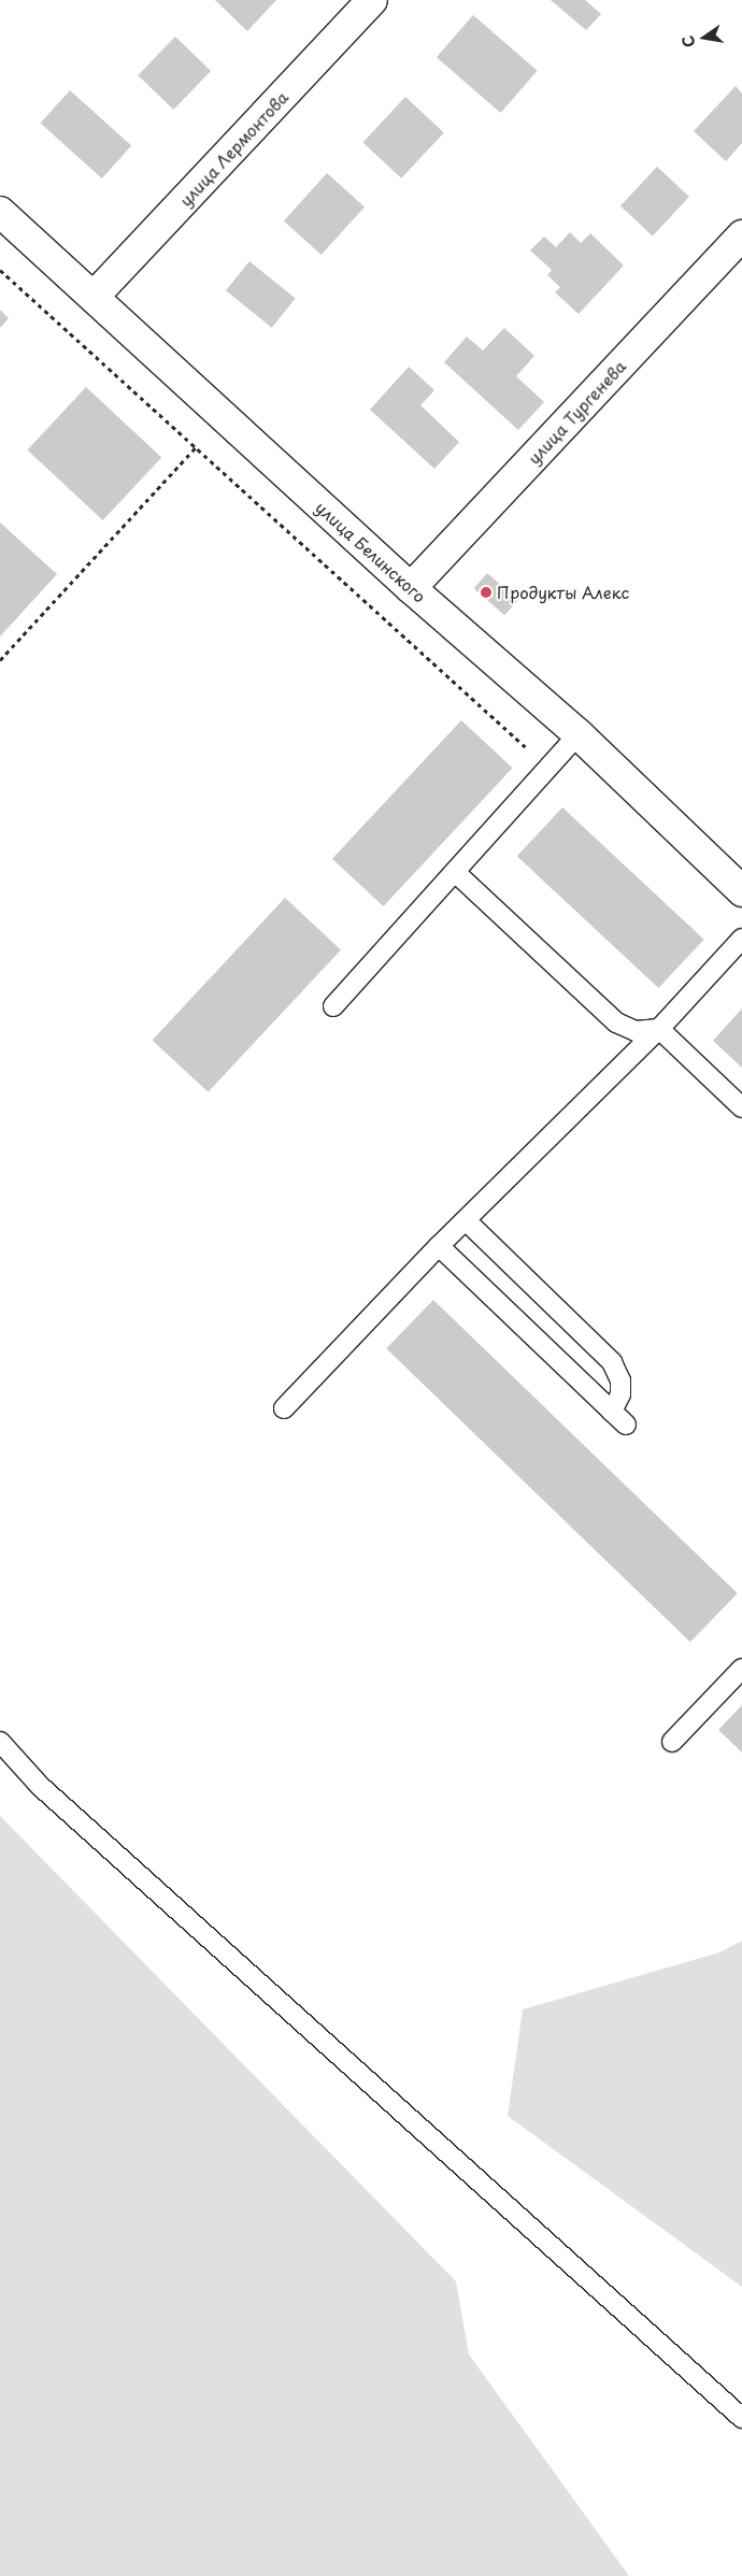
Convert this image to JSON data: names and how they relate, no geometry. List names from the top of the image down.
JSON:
{
  "streets": {
    "street": ["улица Лермонтова", "улица Тургенева", "улица Белинского"]
  },
  "crossings": [
    ["улица Лермонтова", "улица Белинского"],
    ["улица Тургенева", "улица Белинского"]
  ],
  "places": ["Продукты Алекс"],
  "north": "left"
}
